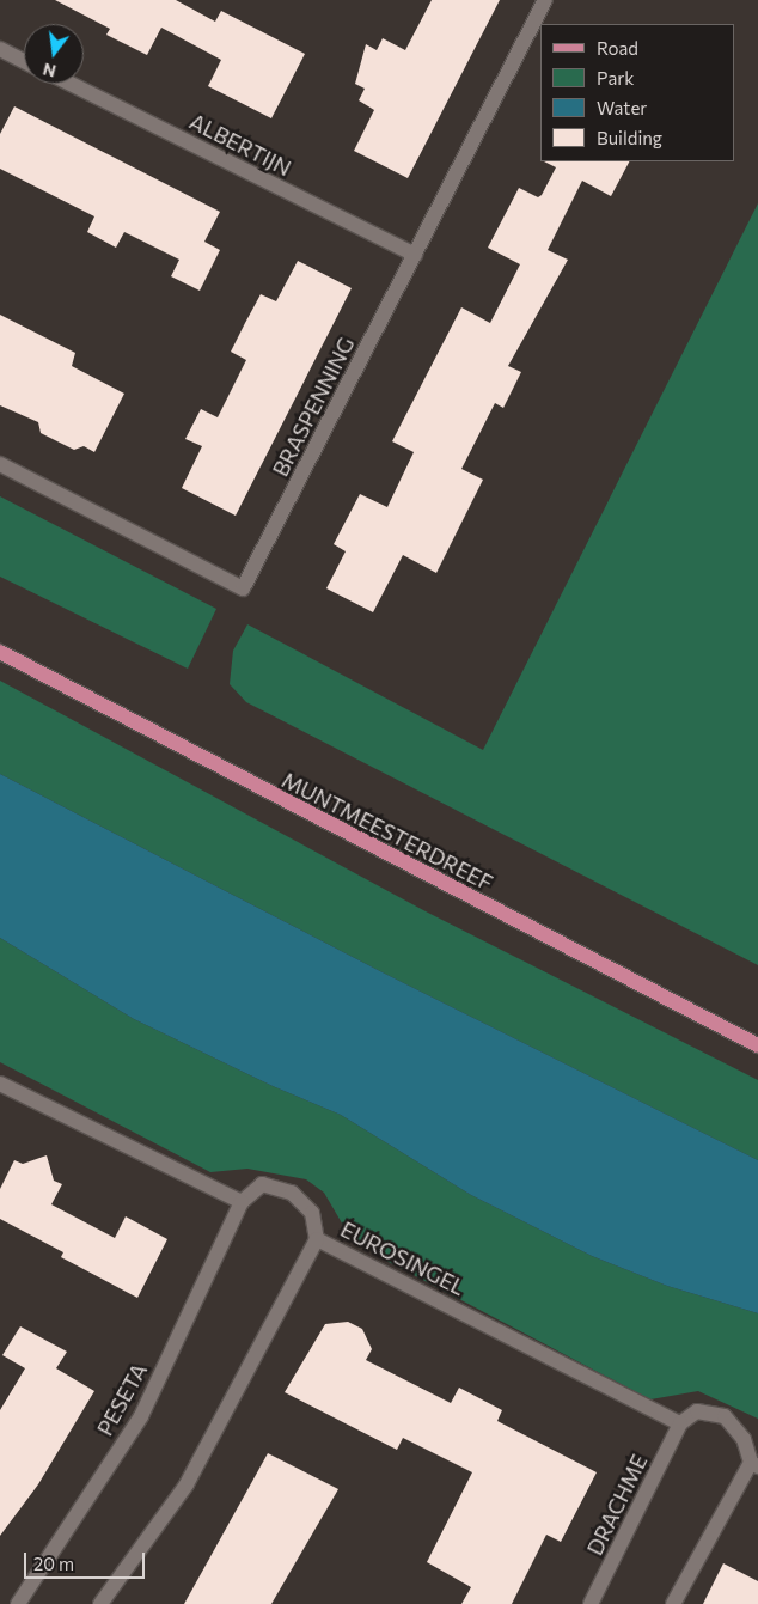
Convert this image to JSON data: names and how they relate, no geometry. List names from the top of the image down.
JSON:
{
  "streets": {
    "main road": ["MUNTMEESTERDREEF"],
    "street": [
      "ALBERTIJN",
      "BRASPENNING",
      "EUROSINGEL",
      "PESETA",
      "DRACHME"
    ]
  },
  "crossings": [
    ["ALBERTIJN", "BRASPENNING"],
    ["EUROSINGEL", "PESETA"],
    ["EUROSINGEL", "DRACHME"]
  ],
  "legend": [
    "Road",
    "Park",
    "Water",
    "Building"
  ],
  "scale_bar": "20 m",
  "north": "bottom"
}
